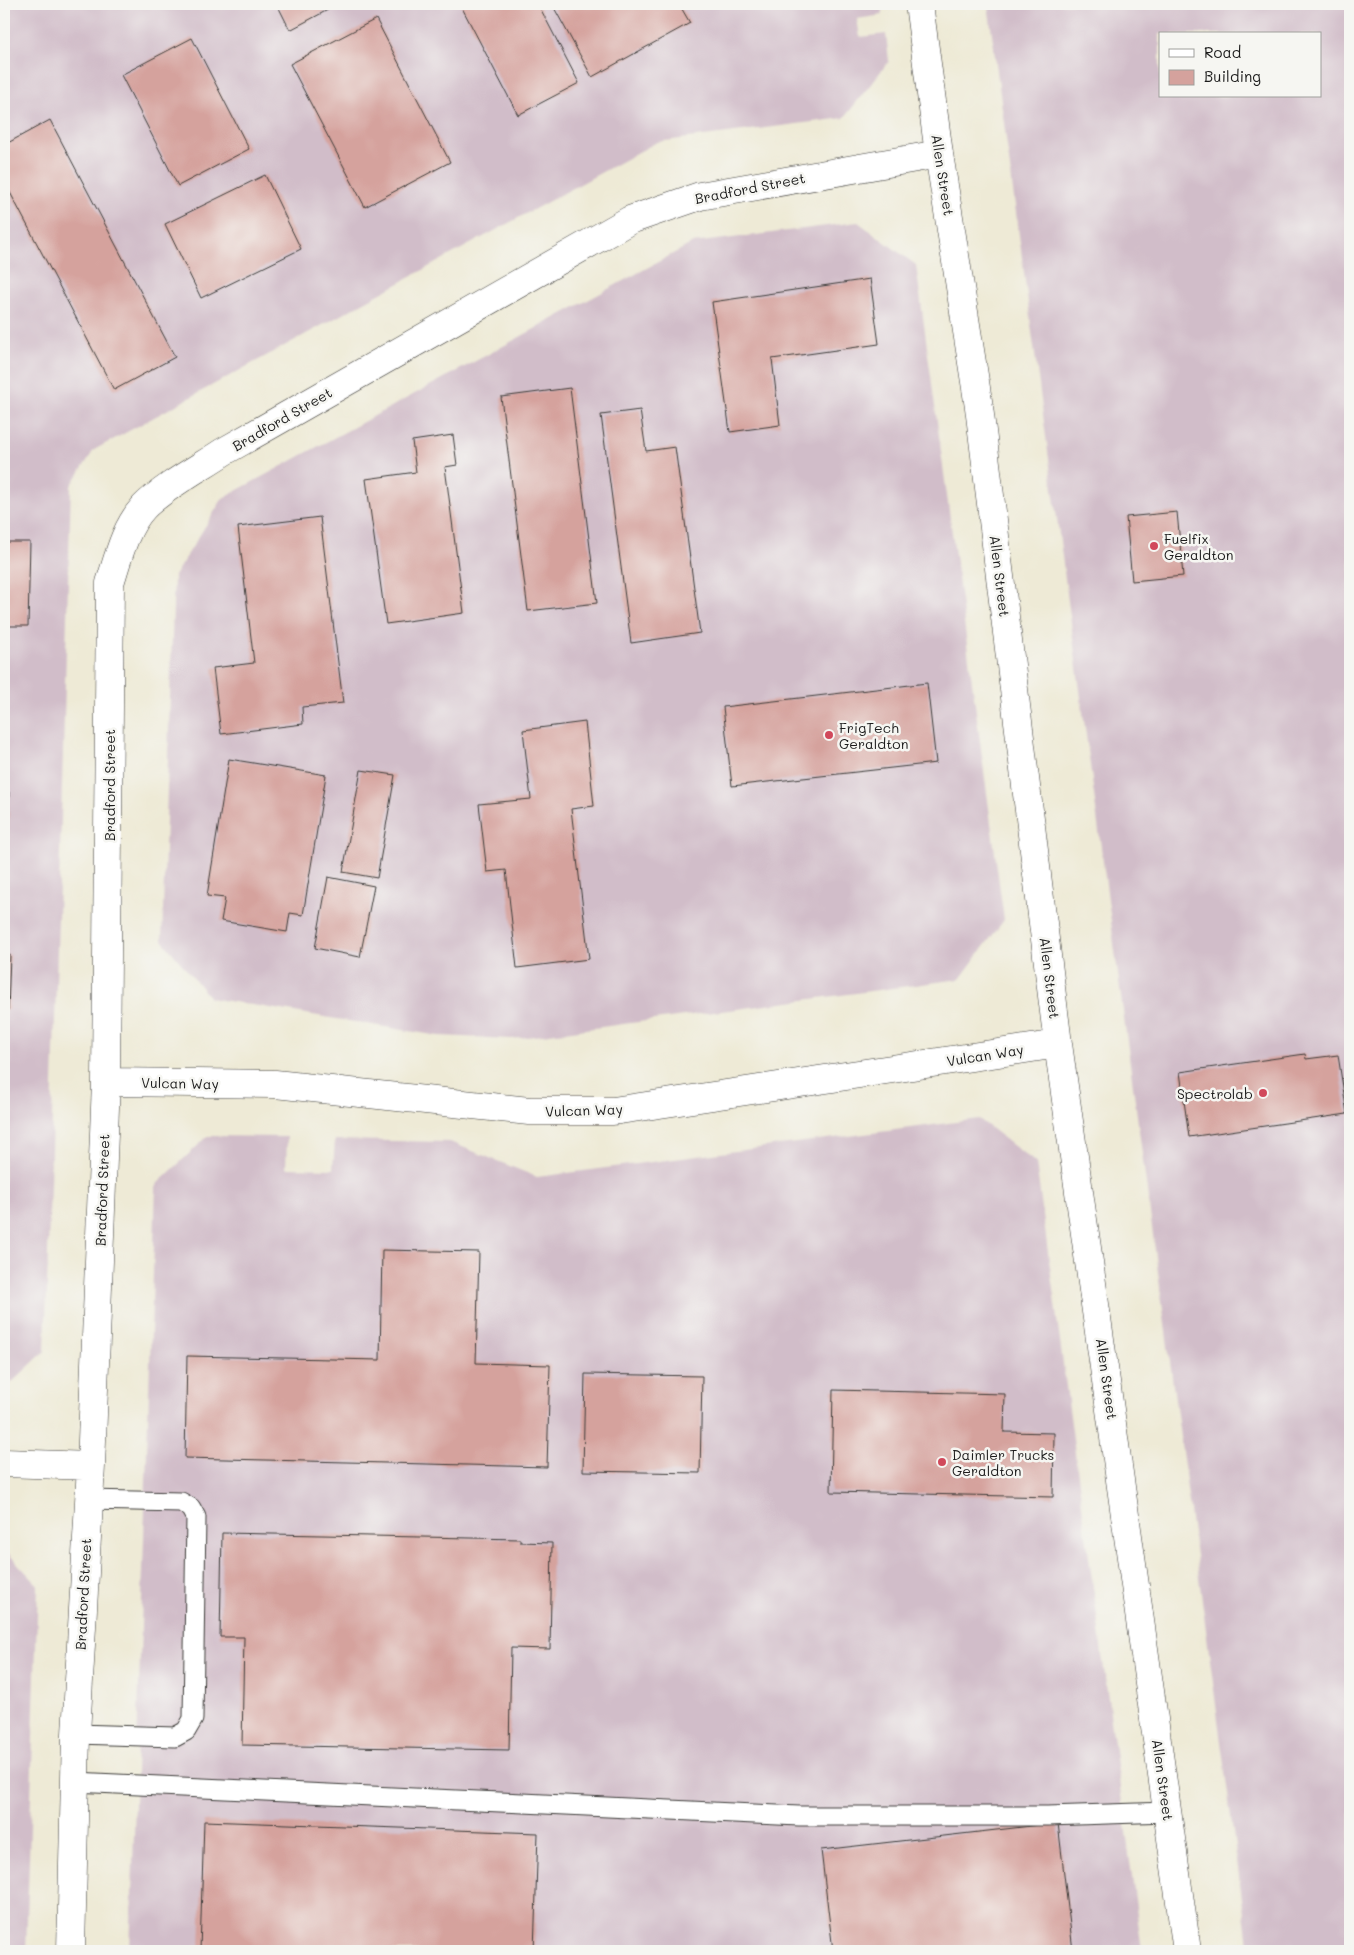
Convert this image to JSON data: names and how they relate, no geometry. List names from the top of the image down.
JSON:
{
  "streets": {
    "street": ["Allen Street", "Bradford Street", "Vulcan Way"]
  },
  "crossings": [
    ["Allen Street", "Bradford Street"],
    ["Allen Street", "Vulcan Way"],
    ["Bradford Street", "Vulcan Way"]
  ],
  "places": [
    "Fuelfix Geraldton",
    "FrigTech Geraldton",
    "Spectrolab",
    "Daimler Trucks Geraldton"
  ],
  "legend": ["Road", "Building"]
}
